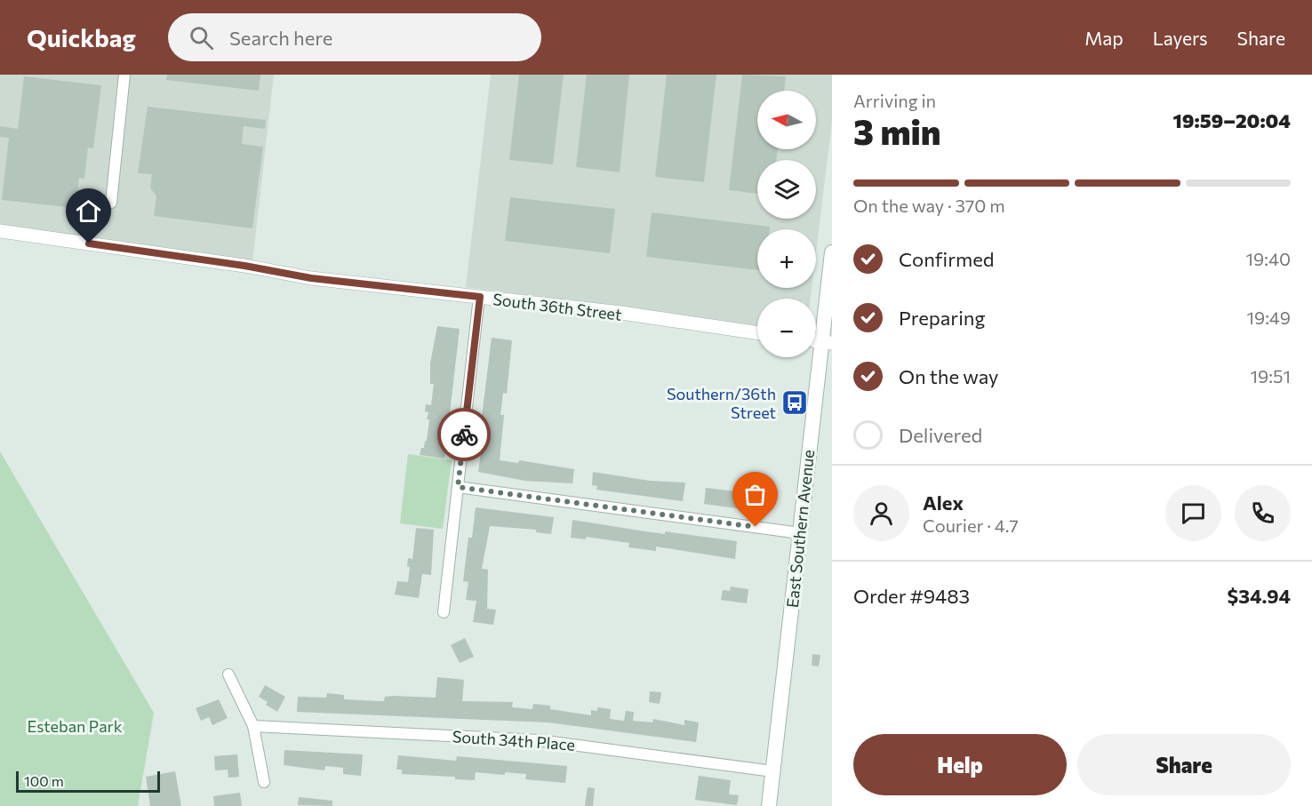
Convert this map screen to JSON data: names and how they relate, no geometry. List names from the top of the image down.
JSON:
{
  "streets": {
    "main road": ["East Southern Avenue"],
    "street": ["South 36th Street", "South 34th Place"]
  },
  "crossings": [
    ["East Southern Avenue", "South 34th Place"]
  ],
  "parks": ["Esteban Park"],
  "places": {
    "bus stop": ["Southern/36th Street"]
  },
  "scale_bar": "100 m",
  "north": "left",
  "page": {
    "header": "Quickbag",
    "search": "Search here",
    "nav": ["Map", "Layers", "Share"],
    "heading": ["3 min", "Arriving in", "19:59–20:04"],
    "panel": [
      "Alex",
      "Courier · 4.7",
      "Order #9483",
      "$34.94"
    ],
    "map_buttons": ["+", "−"],
    "bar": "On the way · 370 m",
    "list": [
      ["Confirmed", "19:40"],
      ["Preparing", "19:49"],
      ["On the way", "19:51"],
      "Delivered"
    ],
    "buttons": ["Help", "Share"],
    "scale": "100 m"
  }
}
